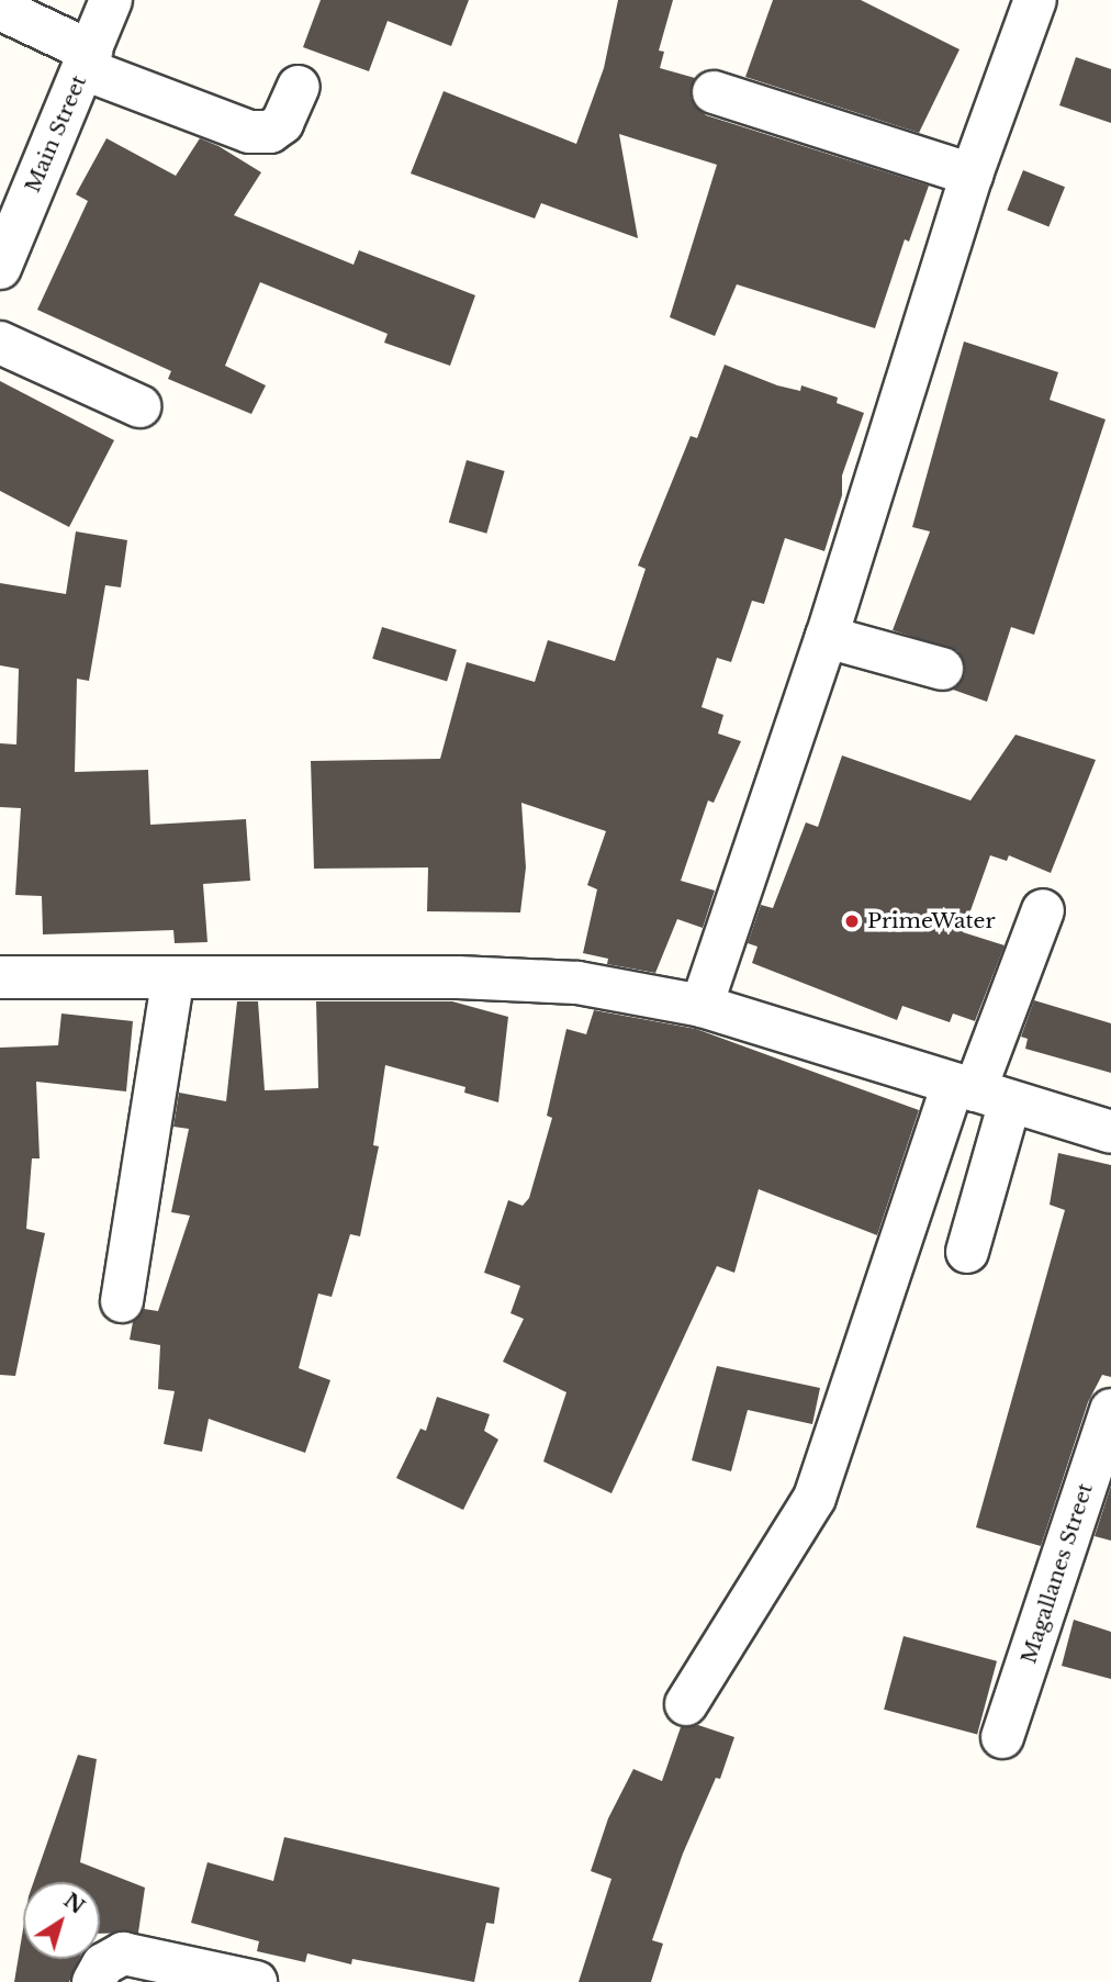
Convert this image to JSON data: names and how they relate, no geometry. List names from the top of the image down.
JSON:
{
  "streets": {
    "street": ["Main Street", "Magallanes Street"]
  },
  "places": ["PrimeWater"],
  "north": "top right"
}
